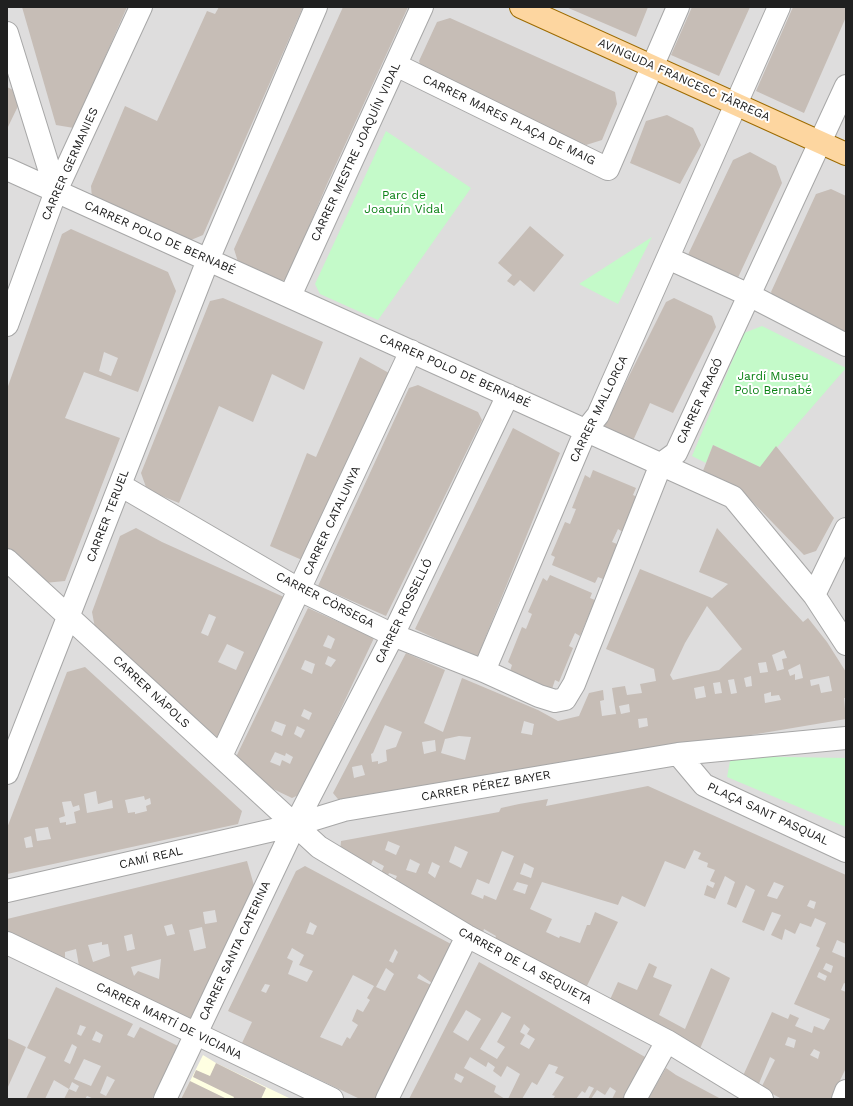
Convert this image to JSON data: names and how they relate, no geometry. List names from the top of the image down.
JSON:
{
  "streets": {
    "main road": ["AVINGUDA FRANCESC TÀRREGA"],
    "street": [
      "CARRER MARES PLAÇA DE MAIG",
      "CARRER MESTRE JOAQUÍN VIDAL",
      "CARRER GERMANIES",
      "CARRER POLO DE BERNABÉ",
      "CARRER ARAGÓ",
      "CARRER MALLORCA",
      "CARRER TERUEL",
      "CARRER CATALUNYA",
      "CARRER CÒRSEGA",
      "CARRER ROSSELLÓ",
      "CARRER NÀPOLS",
      "CARRER PÉREZ BAYER",
      "PLAÇA SANT PASQUAL",
      "CAMÍ REAL",
      "CARRER SANTA CATERINA",
      "CARRER DE LA SEQUIETA",
      "CARRER MARTÍ DE VICIANA"
    ]
  },
  "crossings": [
    ["AVINGUDA FRANCESC TÀRREGA", "CARRER MARES PLAÇA DE MAIG"],
    ["AVINGUDA FRANCESC TÀRREGA", "CARRER ARAGÓ"],
    ["AVINGUDA FRANCESC TÀRREGA", "CARRER MALLORCA"],
    ["CARRER MARES PLAÇA DE MAIG", "CARRER MESTRE JOAQUÍN VIDAL"],
    ["CARRER MESTRE JOAQUÍN VIDAL", "CARRER POLO DE BERNABÉ"],
    ["CARRER GERMANIES", "CARRER POLO DE BERNABÉ"],
    ["CARRER POLO DE BERNABÉ", "CARRER ARAGÓ"],
    ["CARRER POLO DE BERNABÉ", "CARRER MALLORCA"],
    ["CARRER POLO DE BERNABÉ", "CARRER TERUEL"],
    ["CARRER POLO DE BERNABÉ", "CARRER CATALUNYA"],
    ["CARRER POLO DE BERNABÉ", "CARRER CÒRSEGA"],
    ["CARRER POLO DE BERNABÉ", "CARRER ROSSELLÓ"],
    ["CARRER ARAGÓ", "CARRER CÒRSEGA"],
    ["CARRER MALLORCA", "CARRER CÒRSEGA"],
    ["CARRER TERUEL", "CARRER CÒRSEGA"],
    ["CARRER TERUEL", "CARRER NÀPOLS"],
    ["CARRER CATALUNYA", "CARRER CÒRSEGA"],
    ["CARRER CATALUNYA", "CARRER NÀPOLS"],
    ["CARRER CÒRSEGA", "CARRER ROSSELLÓ"],
    ["CARRER ROSSELLÓ", "CARRER NÀPOLS"],
    ["CARRER ROSSELLÓ", "CARRER PÉREZ BAYER"],
    ["CARRER ROSSELLÓ", "CAMÍ REAL"],
    ["CARRER ROSSELLÓ", "CARRER SANTA CATERINA"],
    ["CARRER ROSSELLÓ", "CARRER DE LA SEQUIETA"],
    ["CARRER NÀPOLS", "CARRER PÉREZ BAYER"],
    ["CARRER NÀPOLS", "CAMÍ REAL"],
    ["CARRER NÀPOLS", "CARRER SANTA CATERINA"],
    ["CARRER NÀPOLS", "CARRER DE LA SEQUIETA"],
    ["CARRER PÉREZ BAYER", "PLAÇA SANT PASQUAL"],
    ["CARRER PÉREZ BAYER", "CAMÍ REAL"],
    ["CARRER PÉREZ BAYER", "CARRER SANTA CATERINA"],
    ["CARRER PÉREZ BAYER", "CARRER DE LA SEQUIETA"],
    ["CAMÍ REAL", "CARRER SANTA CATERINA"],
    ["CAMÍ REAL", "CARRER DE LA SEQUIETA"],
    ["CARRER SANTA CATERINA", "CARRER DE LA SEQUIETA"],
    ["CARRER SANTA CATERINA", "CARRER MARTÍ DE VICIANA"]
  ],
  "parks": ["Parc de Joaquín Vidal", "Jardí Museu Polo Bernabé"]
}
